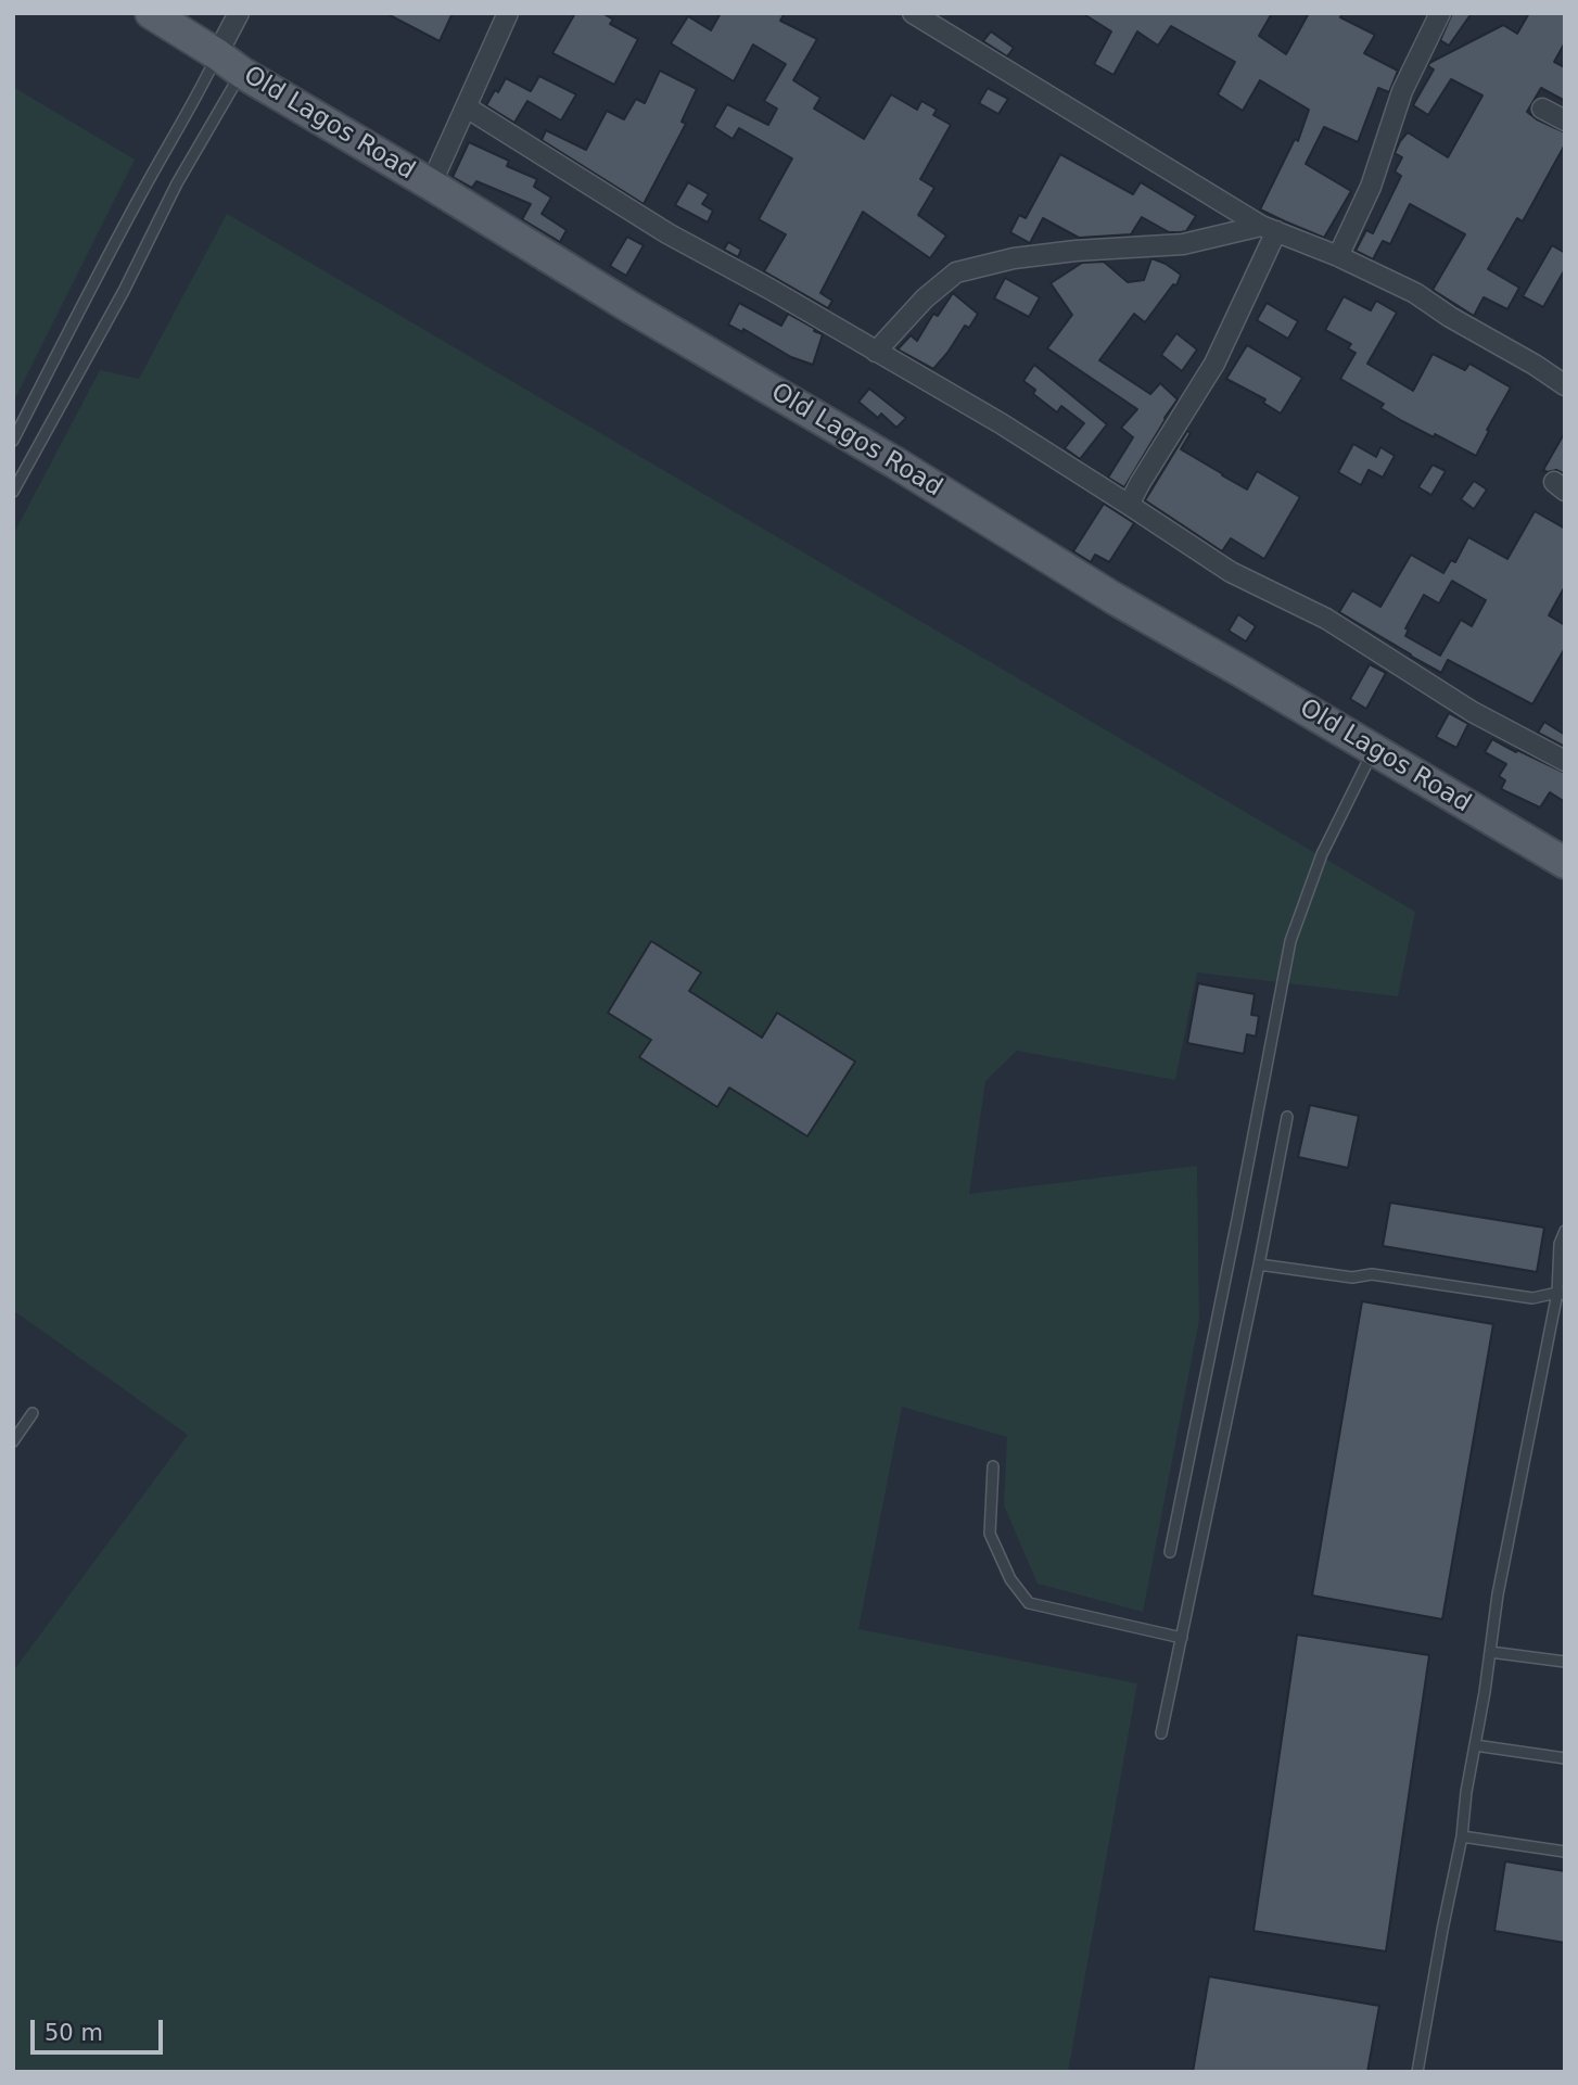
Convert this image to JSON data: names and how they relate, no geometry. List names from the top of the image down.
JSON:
{
  "streets": {
    "main road": ["Old Lagos Road"]
  },
  "scale_bar": "50 m"
}
